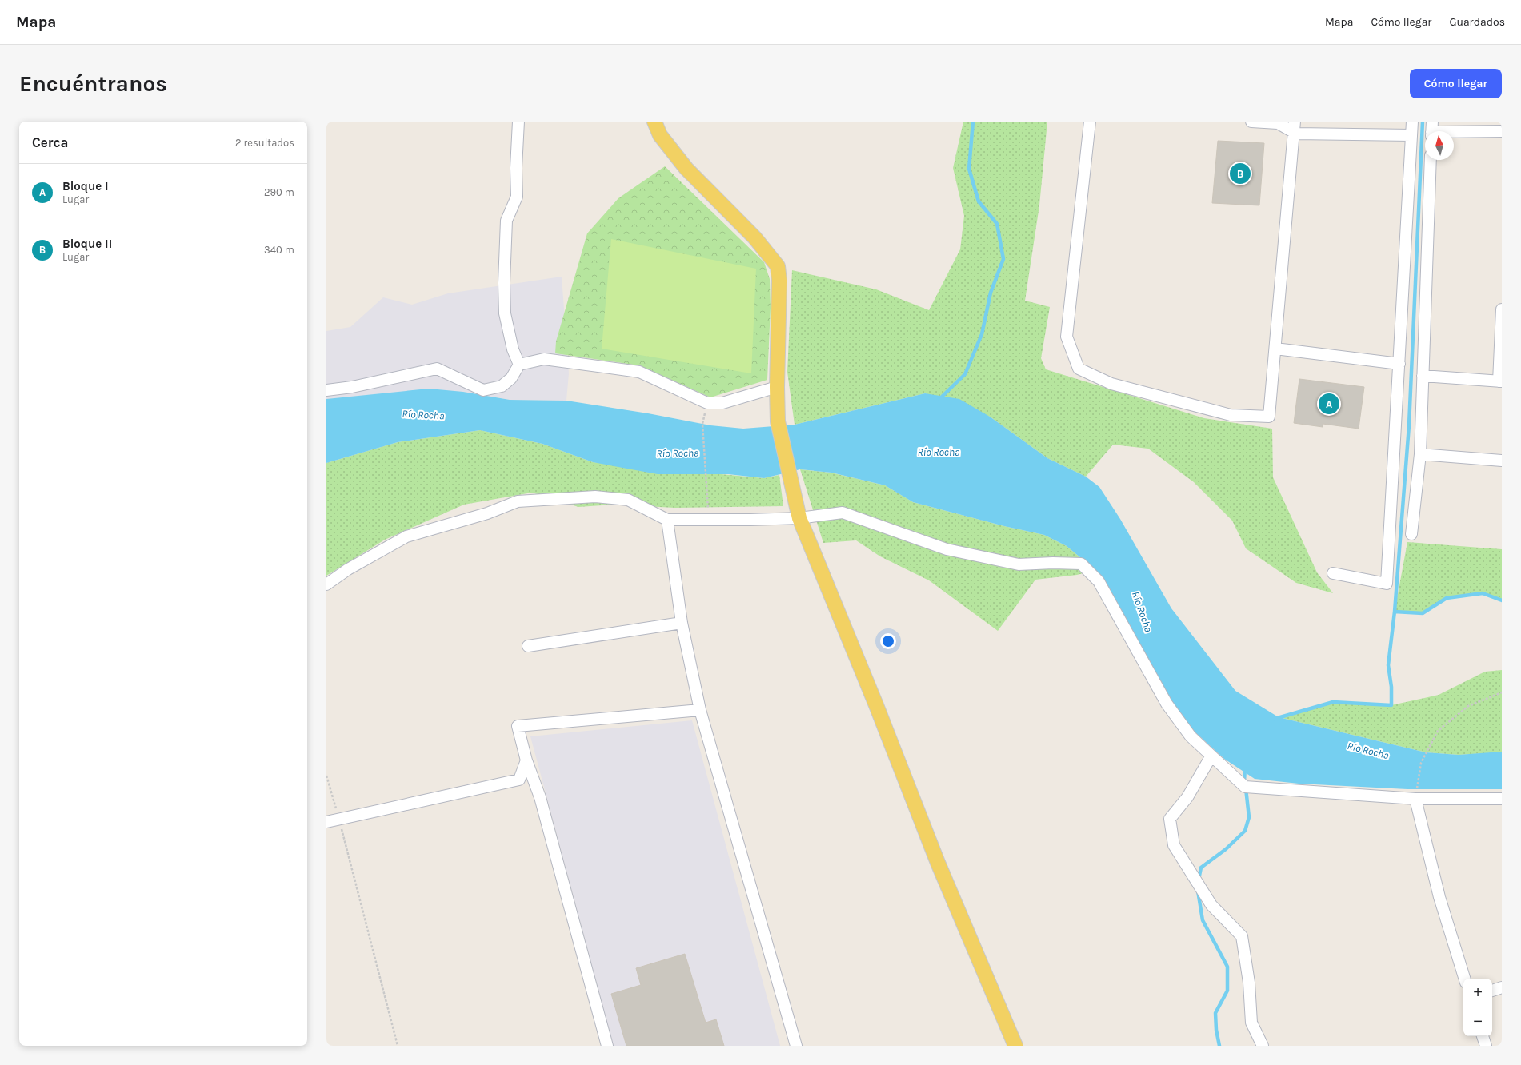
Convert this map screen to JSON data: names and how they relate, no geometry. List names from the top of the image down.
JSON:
{
  "water": ["Río Rocha"],
  "north": "top",
  "page": {
    "header": "Mapa",
    "nav": ["Mapa", "Cómo llegar", "Guardados"],
    "buttons": "Cómo llegar",
    "title": "Encuéntranos",
    "heading": ["Cerca", "2 resultados"],
    "pins": ["B", "A"],
    "list": [
      {
        "mark": "A",
        "name": "Bloque I",
        "note": "Lugar",
        "value": "290 m"
      },
      {
        "mark": "B",
        "name": "Bloque II",
        "note": "Lugar",
        "value": "340 m"
      }
    ],
    "map_buttons": ["+", "−"]
  }
}
